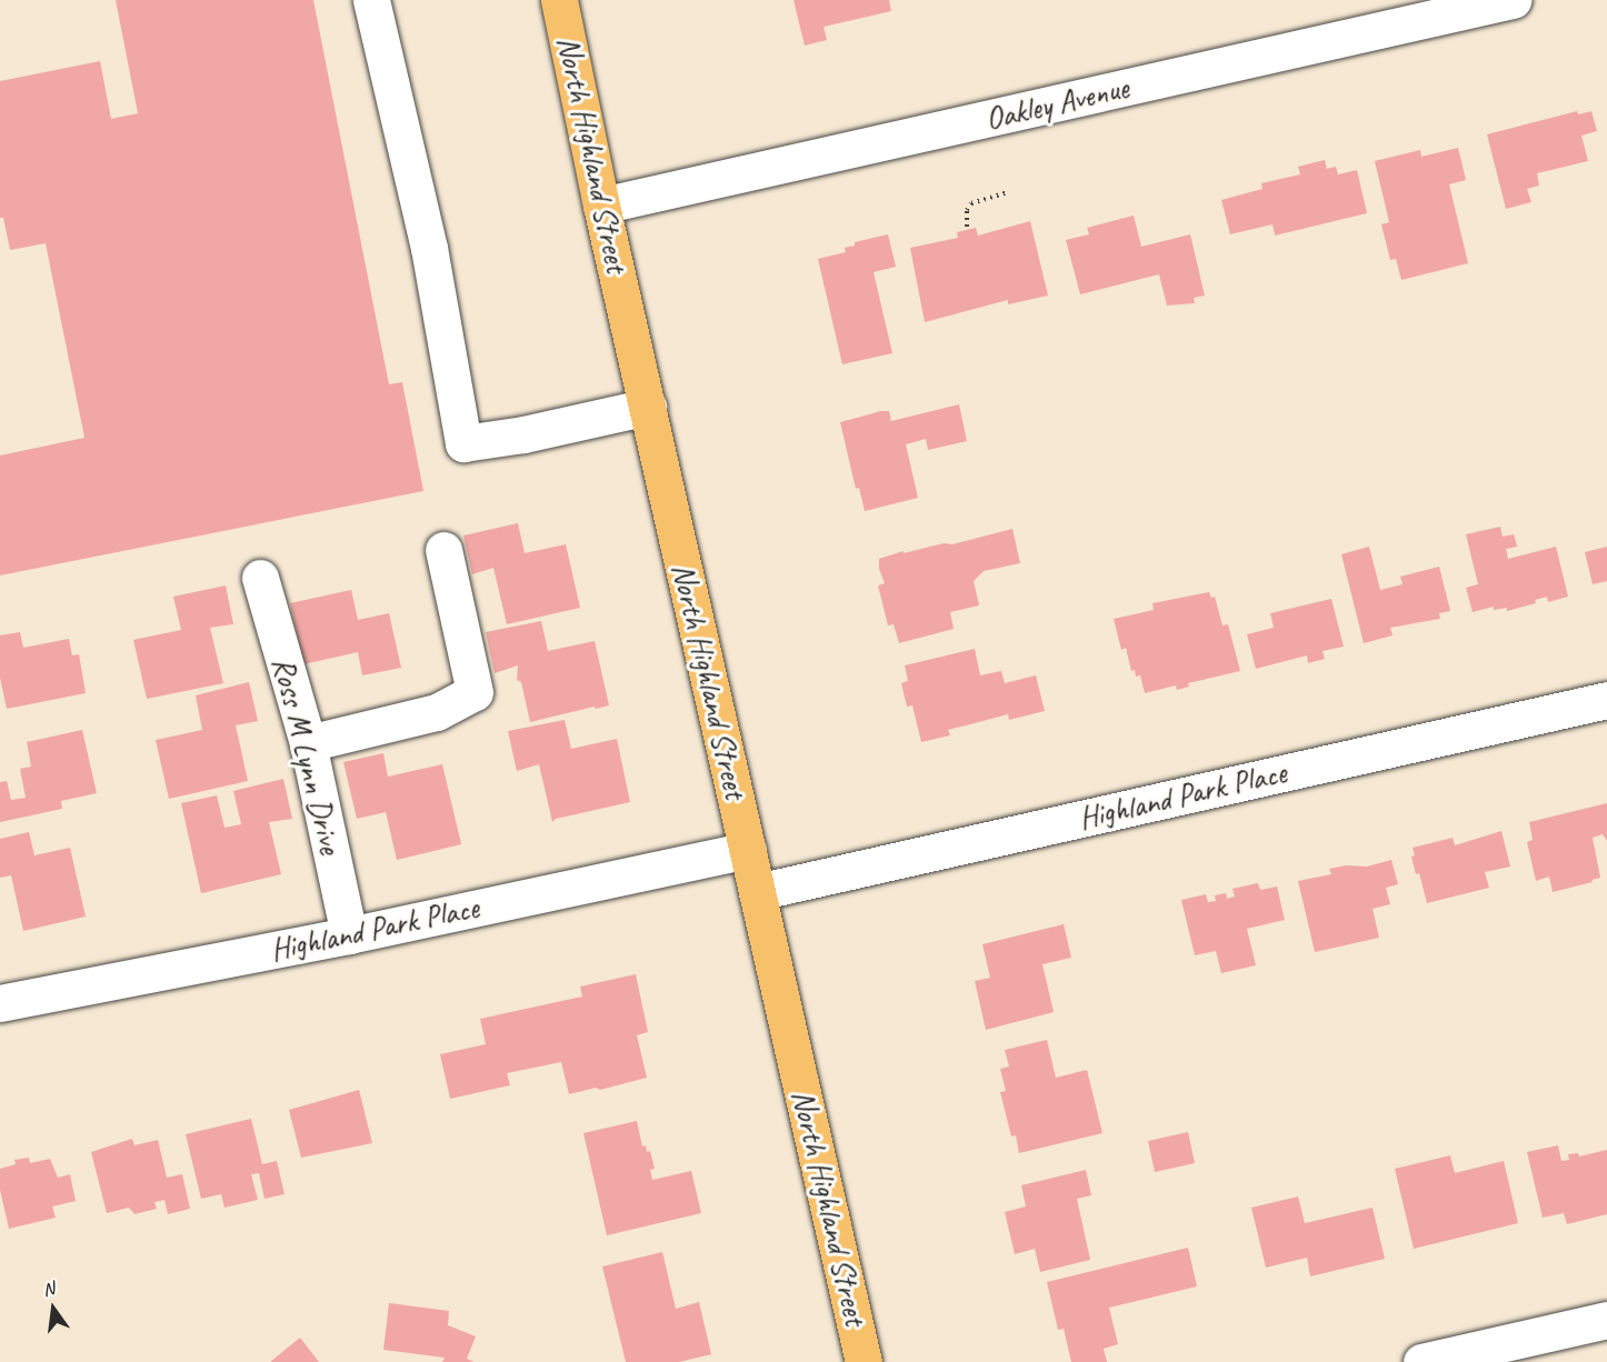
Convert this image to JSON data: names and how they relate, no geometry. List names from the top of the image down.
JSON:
{
  "streets": {
    "main road": ["North Highland Street"],
    "street": ["Oakley Avenue", "Ross M Lynn Drive", "Highland Park Place"]
  },
  "crossings": [
    ["Oakley Avenue", "North Highland Street"],
    ["North Highland Street", "Highland Park Place"],
    ["Ross M Lynn Drive", "Highland Park Place"]
  ],
  "north": "top"
}
